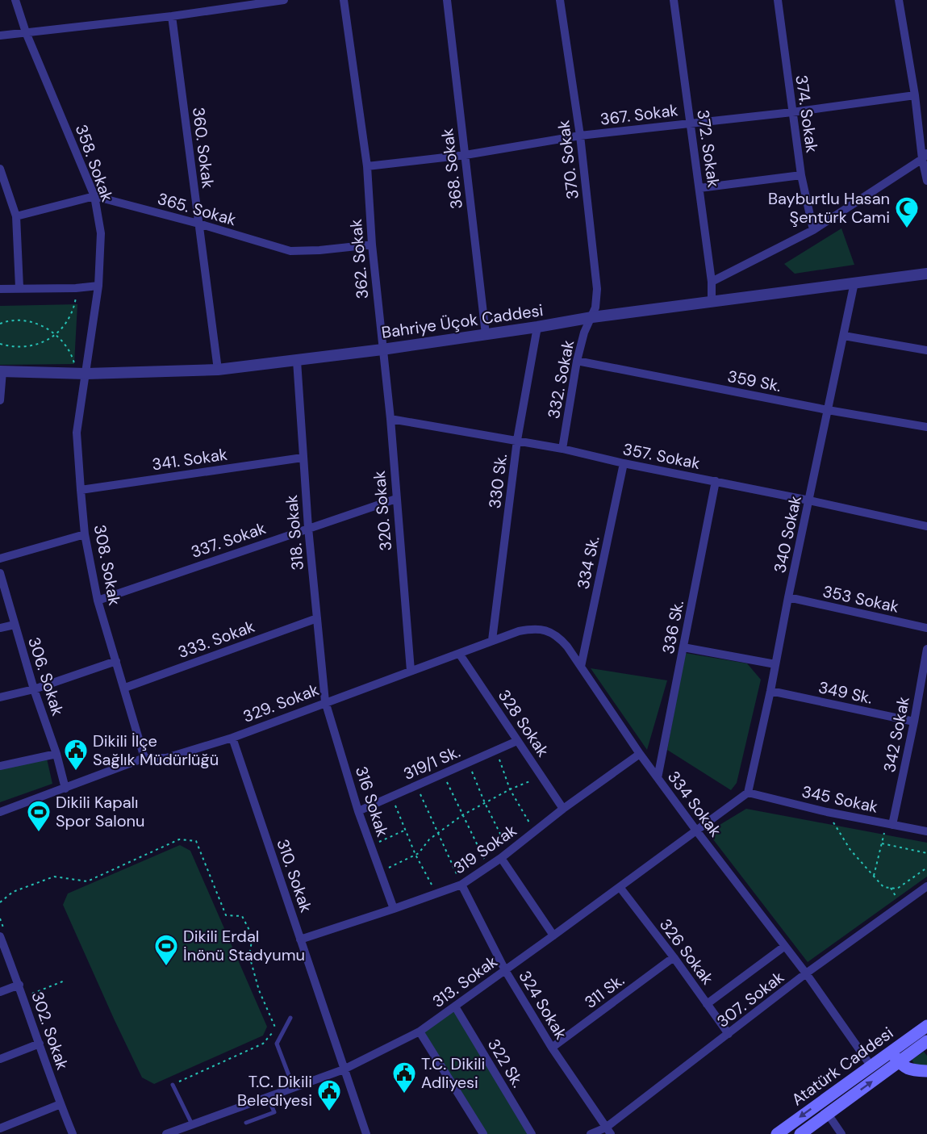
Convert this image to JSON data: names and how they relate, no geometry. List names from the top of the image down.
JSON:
{
  "streets": {
    "main road": ["Atatürk Caddesi"],
    "street": [
      "374. Sokak",
      "367. Sokak",
      "360. Sokak",
      "372. Sokak",
      "370. Sokak",
      "358. Sokak",
      "368. Sokak",
      "365. Sokak",
      "362. Sokak",
      "Bahriye Üçok Caddesi",
      "332. Sokak",
      "359 Sk.",
      "357. Sokak",
      "341. Sokak",
      "330 Sk.",
      "320. Sokak",
      "318. Sokak",
      "340 Sokak",
      "337. Sokak",
      "334 Sk.",
      "308. Sokak",
      "353 Sokak",
      "336 Sk.",
      "333. Sokak",
      "306. Sokak",
      "349 Sk.",
      "329. Sokak",
      "328 Sokak",
      "342 Sokak",
      "319/1 Sk.",
      "345 Sokak",
      "316 Sokak",
      "334 Sokak",
      "319 Sokak",
      "310. Sokak",
      "326 Sokak",
      "313. Sokak",
      "311 Sk.",
      "307. Sokak",
      "324 Sokak",
      "302. Sokak",
      "322 Sk."
    ]
  },
  "crossings": [
    ["374. Sokak", "367. Sokak"],
    ["367. Sokak", "372. Sokak"],
    ["367. Sokak", "370. Sokak"],
    ["367. Sokak", "368. Sokak"],
    ["367. Sokak", "362. Sokak"],
    ["360. Sokak", "365. Sokak"],
    ["360. Sokak", "Bahriye Üçok Caddesi"],
    ["372. Sokak", "Bahriye Üçok Caddesi"],
    ["370. Sokak", "Bahriye Üçok Caddesi"],
    ["370. Sokak", "332. Sokak"],
    ["358. Sokak", "365. Sokak"],
    ["358. Sokak", "Bahriye Üçok Caddesi"],
    ["358. Sokak", "308. Sokak"],
    ["368. Sokak", "Bahriye Üçok Caddesi"],
    ["365. Sokak", "362. Sokak"],
    ["362. Sokak", "Bahriye Üçok Caddesi"],
    ["362. Sokak", "320. Sokak"],
    ["Bahriye Üçok Caddesi", "332. Sokak"],
    ["Bahriye Üçok Caddesi", "330 Sk."],
    ["Bahriye Üçok Caddesi", "320. Sokak"],
    ["Bahriye Üçok Caddesi", "318. Sokak"],
    ["Bahriye Üçok Caddesi", "340 Sokak"],
    ["Bahriye Üçok Caddesi", "308. Sokak"],
    ["332. Sokak", "359 Sk."],
    ["332. Sokak", "357. Sokak"],
    ["359 Sk.", "340 Sokak"],
    ["357. Sokak", "330 Sk."],
    ["357. Sokak", "320. Sokak"],
    ["357. Sokak", "340 Sokak"],
    ["357. Sokak", "334 Sk."],
    ["357. Sokak", "336 Sk."],
    ["341. Sokak", "318. Sokak"],
    ["341. Sokak", "308. Sokak"],
    ["330 Sk.", "329. Sokak"],
    ["320. Sokak", "337. Sokak"],
    ["320. Sokak", "329. Sokak"],
    ["318. Sokak", "337. Sokak"],
    ["318. Sokak", "333. Sokak"],
    ["318. Sokak", "329. Sokak"],
    ["318. Sokak", "316 Sokak"],
    ["340 Sokak", "353 Sokak"],
    ["340 Sokak", "349 Sk."],
    ["340 Sokak", "345 Sokak"],
    ["340 Sokak", "313. Sokak"],
    ["337. Sokak", "308. Sokak"],
    ["334 Sk.", "334 Sokak"],
    ["308. Sokak", "333. Sokak"],
    ["308. Sokak", "329. Sokak"],
    ["336 Sk.", "334 Sokak"],
    ["306. Sokak", "329. Sokak"],
    ["349 Sk.", "342 Sokak"],
    ["329. Sokak", "328 Sokak"],
    ["329. Sokak", "316 Sokak"],
    ["329. Sokak", "334 Sokak"],
    ["329. Sokak", "310. Sokak"],
    ["328 Sokak", "319/1 Sk."],
    ["328 Sokak", "319 Sokak"],
    ["342 Sokak", "345 Sokak"],
    ["319/1 Sk.", "316 Sokak"],
    ["345 Sokak", "313. Sokak"],
    ["316 Sokak", "319 Sokak"],
    ["334 Sokak", "319 Sokak"],
    ["334 Sokak", "313. Sokak"],
    ["334 Sokak", "307. Sokak"],
    ["334 Sokak", "Atatürk Caddesi"],
    ["319 Sokak", "310. Sokak"],
    ["319 Sokak", "324 Sokak"],
    ["310. Sokak", "313. Sokak"],
    ["326 Sokak", "313. Sokak"],
    ["326 Sokak", "311 Sk."],
    ["326 Sokak", "307. Sokak"],
    ["313. Sokak", "324 Sokak"],
    ["313. Sokak", "322 Sk."],
    ["311 Sk.", "324 Sokak"],
    ["307. Sokak", "324 Sokak"]
  ],
  "places": {
    "mosque": ["Bayburtlu Hasan Şentürk Cami"],
    "public building": ["Dikili İlçe Sağlık Müdürlüğü", "T.C. Dikili Adliyesi", "T.C. Dikili Belediyesi"],
    "sports": ["Dikili Kapalı Spor Salonu", "Dikili Erdal İnönü Stadyumu"]
  }
}
